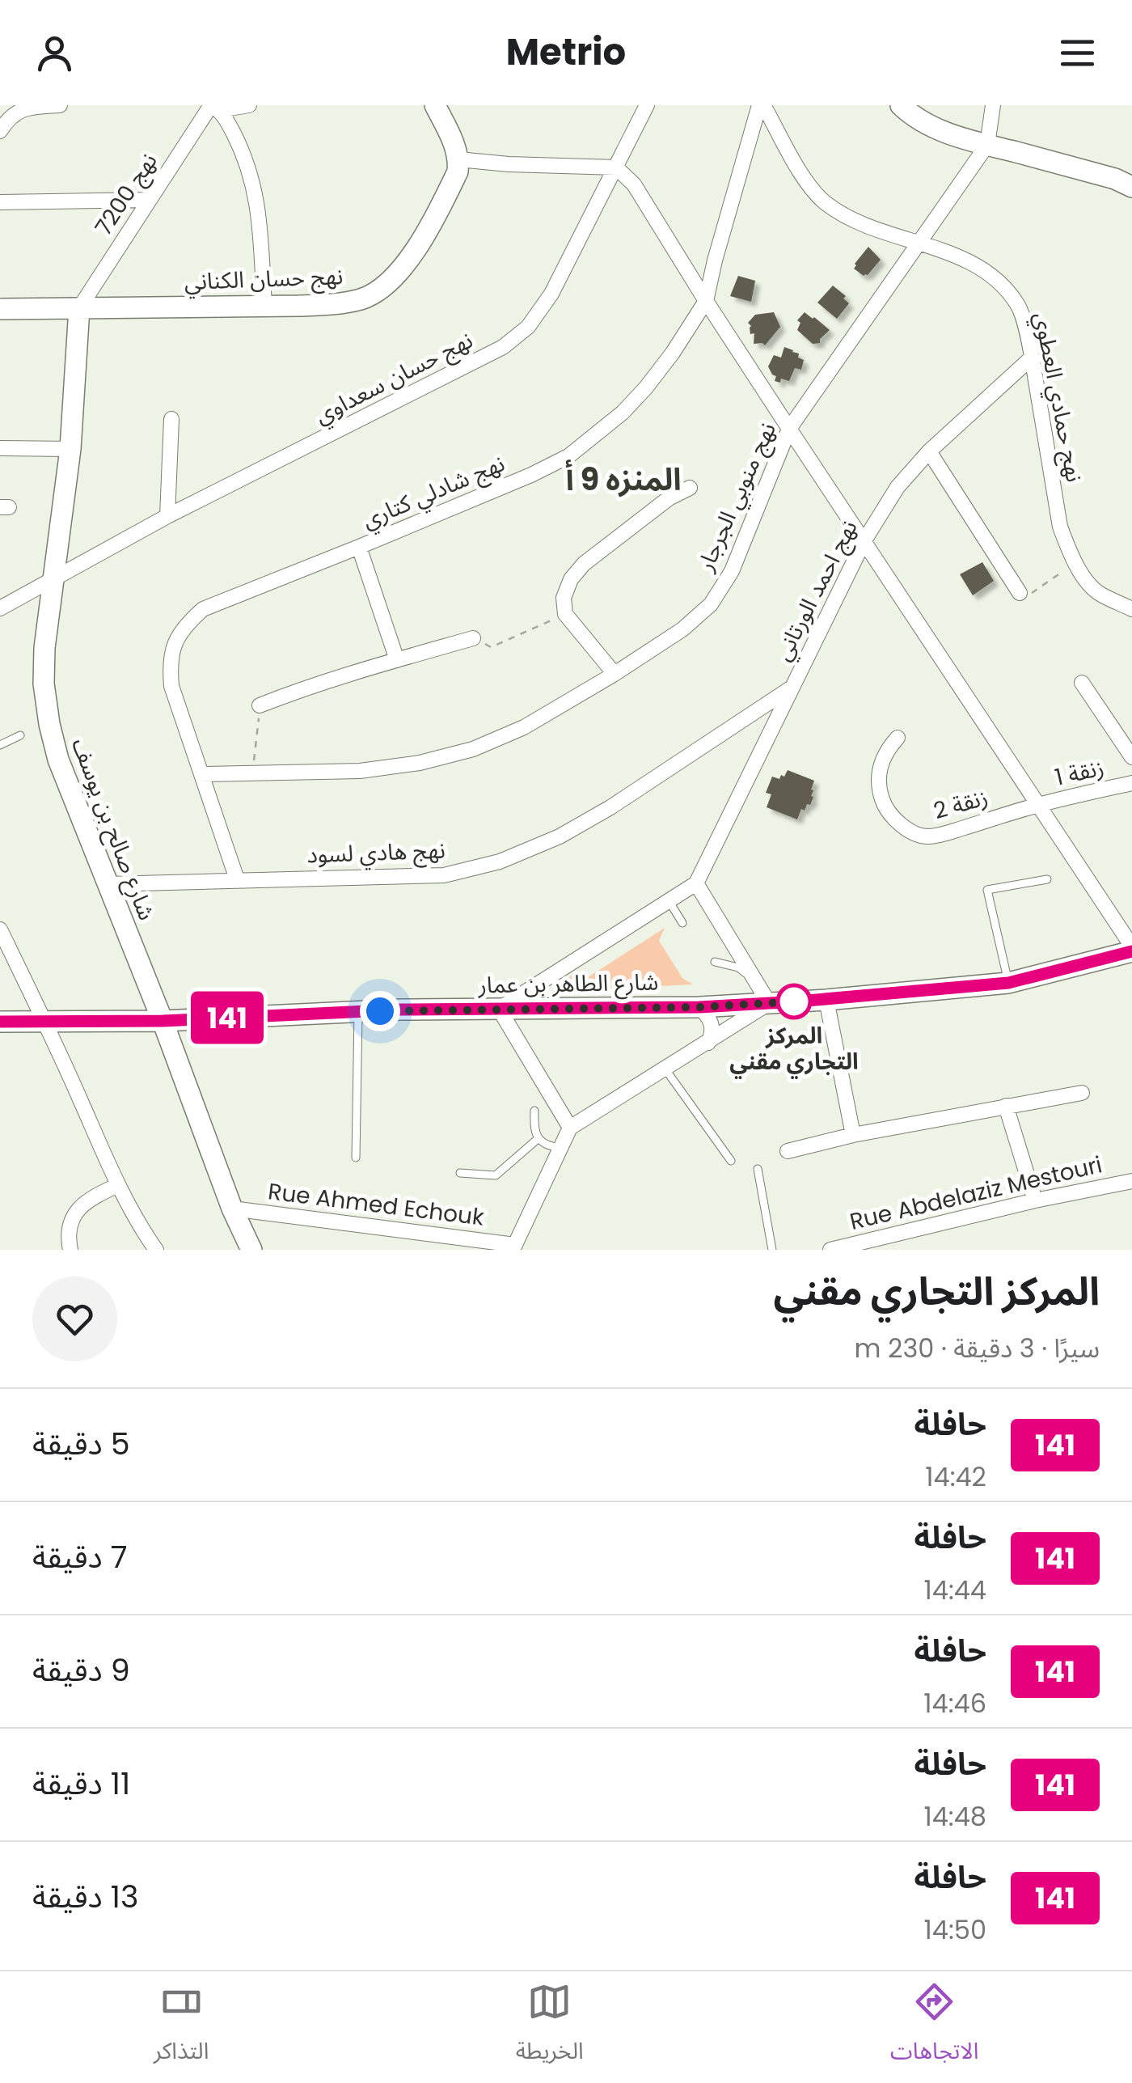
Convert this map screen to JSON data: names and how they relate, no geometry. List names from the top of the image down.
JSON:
{
  "streets": {
    "street": [
      "نهج 7200",
      "نهج حسان الكناني",
      "نهج حسان سعداوي",
      "نهج حمادي العطوي",
      "نهج شادلي كتاري",
      "نهج منوبي الجرجار",
      "نهج احمد الورتاني",
      "زنقة 1",
      "زنقة 2",
      "شارع صالح بن يوسف",
      "نهج هادي لسود",
      "شارع الطاهر بن عمار",
      "Rue Abdelaziz Mestouri",
      "Rue Ahmed Echouk"
    ]
  },
  "crossings": [
    ["نهج 7200", "نهج حسان الكناني"],
    ["نهج 7200", "شارع صالح بن يوسف"],
    ["نهج حسان الكناني", "شارع صالح بن يوسف"],
    ["نهج حسان سعداوي", "شارع صالح بن يوسف"],
    ["نهج حمادي العطوي", "نهج شادلي كتاري"],
    ["نهج حمادي العطوي", "نهج منوبي الجرجار"],
    ["نهج حمادي العطوي", "نهج احمد الورتاني"],
    ["نهج شادلي كتاري", "نهج منوبي الجرجار"],
    ["نهج شادلي كتاري", "نهج هادي لسود"],
    ["نهج احمد الورتاني", "نهج هادي لسود"],
    ["زنقة 1", "زنقة 2"],
    ["شارع صالح بن يوسف", "نهج هادي لسود"],
    ["شارع صالح بن يوسف", "شارع الطاهر بن عمار"],
    ["شارع صالح بن يوسف", "Rue Ahmed Echouk"]
  ],
  "districts": ["المنزه 9 أ"],
  "places": ["المركز التجاري مقني"],
  "lines": ["bus line 141"],
  "page": {
    "header": "Metrio",
    "on_map": "141",
    "heading": ["المركز التجاري مقني", "سيرًا · 3 دقيقة · 230 m"],
    "list": [
      {
        "mark": "141",
        "name": "حافلة",
        "note": "14:42",
        "value": "5 دقيقة"
      },
      {
        "mark": "141",
        "name": "حافلة",
        "note": "14:44",
        "value": "7 دقيقة"
      },
      {
        "mark": "141",
        "name": "حافلة",
        "note": "14:46",
        "value": "9 دقيقة"
      },
      {
        "mark": "141",
        "name": "حافلة",
        "note": "14:48",
        "value": "11 دقيقة"
      },
      {
        "mark": "141",
        "name": "حافلة",
        "note": "14:50",
        "value": "13 دقيقة"
      }
    ],
    "tabs": ["الاتجاهات", "الخريطة", "التذاكر"]
  }
}
